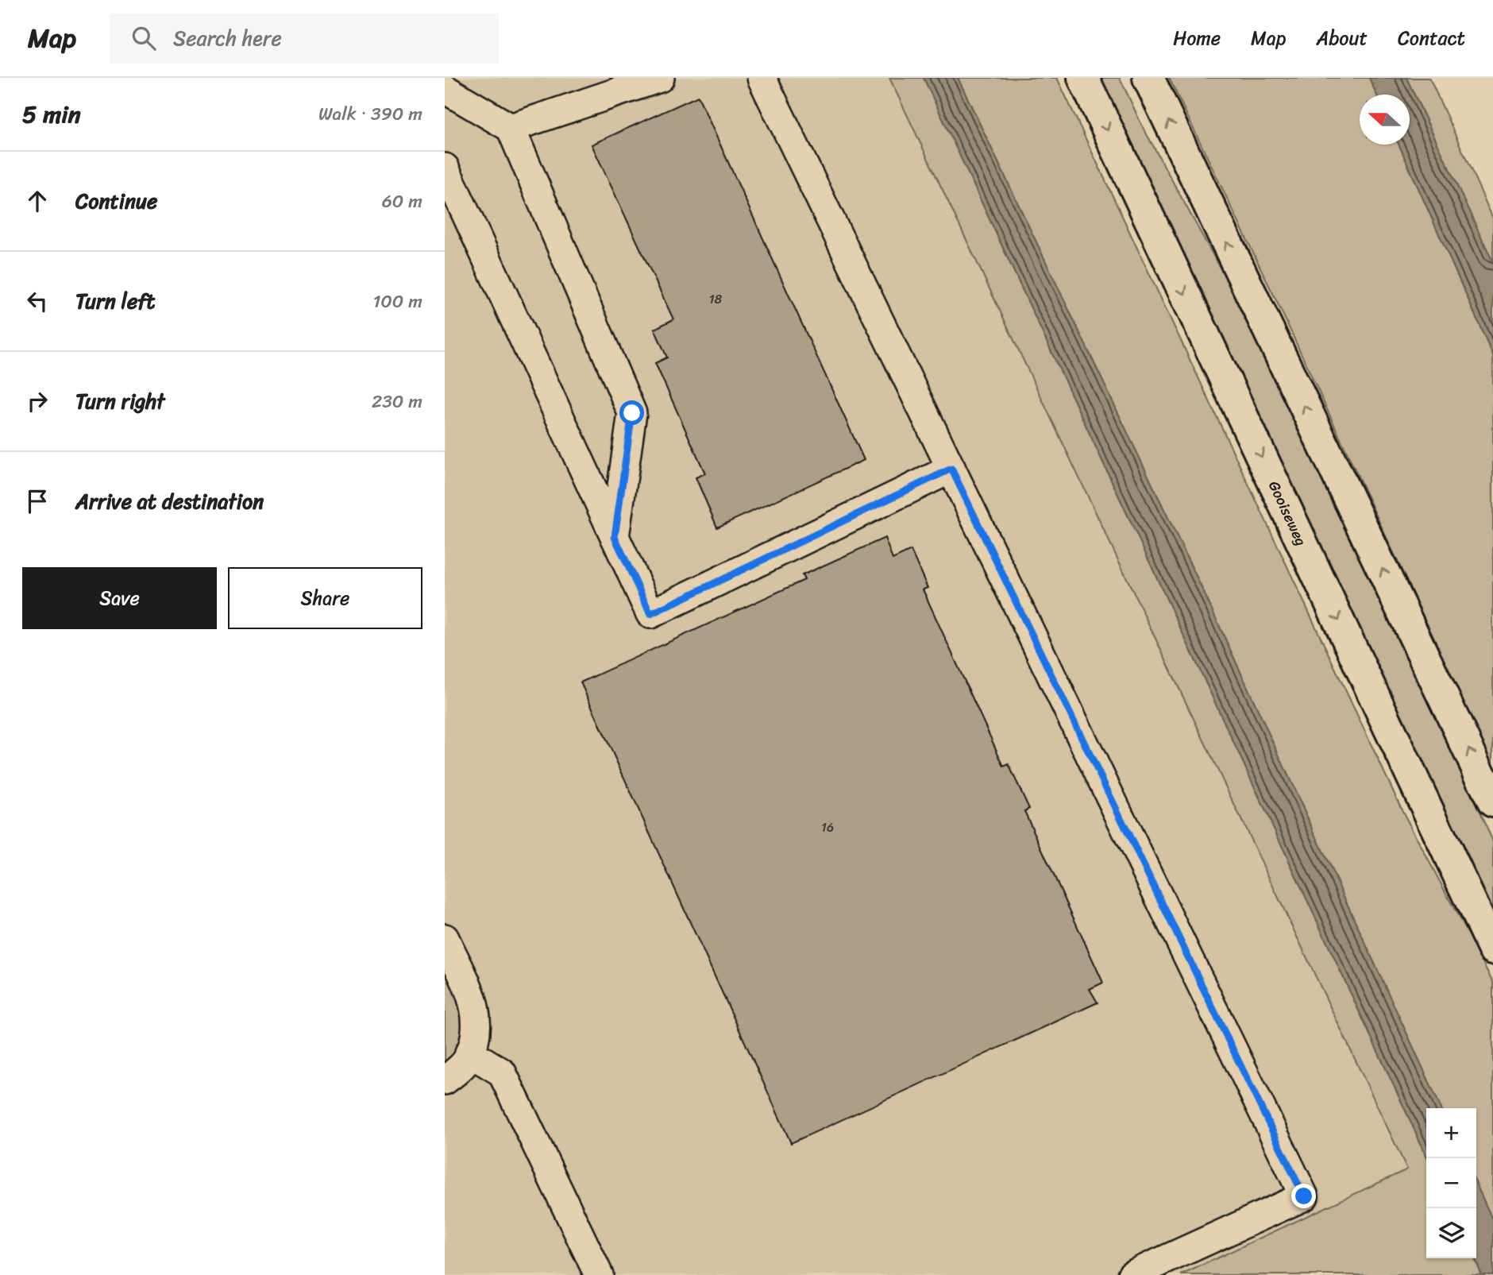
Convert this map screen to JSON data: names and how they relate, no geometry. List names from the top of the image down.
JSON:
{
  "streets": {
    "highway": ["Gooiseweg"]
  },
  "house_numbers": ["18", "16"],
  "north": "left",
  "page": {
    "header": "Map",
    "search": "Search here",
    "nav": [
      "Home",
      "Map",
      "About",
      "Contact"
    ],
    "heading": ["5 min", "Walk · 390 m"],
    "list": [
      ["Continue", "60 m"],
      ["Turn left", "100 m"],
      ["Turn right", "230 m"],
      "Arrive at destination"
    ],
    "buttons": ["Save", "Share"],
    "map_buttons": ["+", "−"]
  }
}
